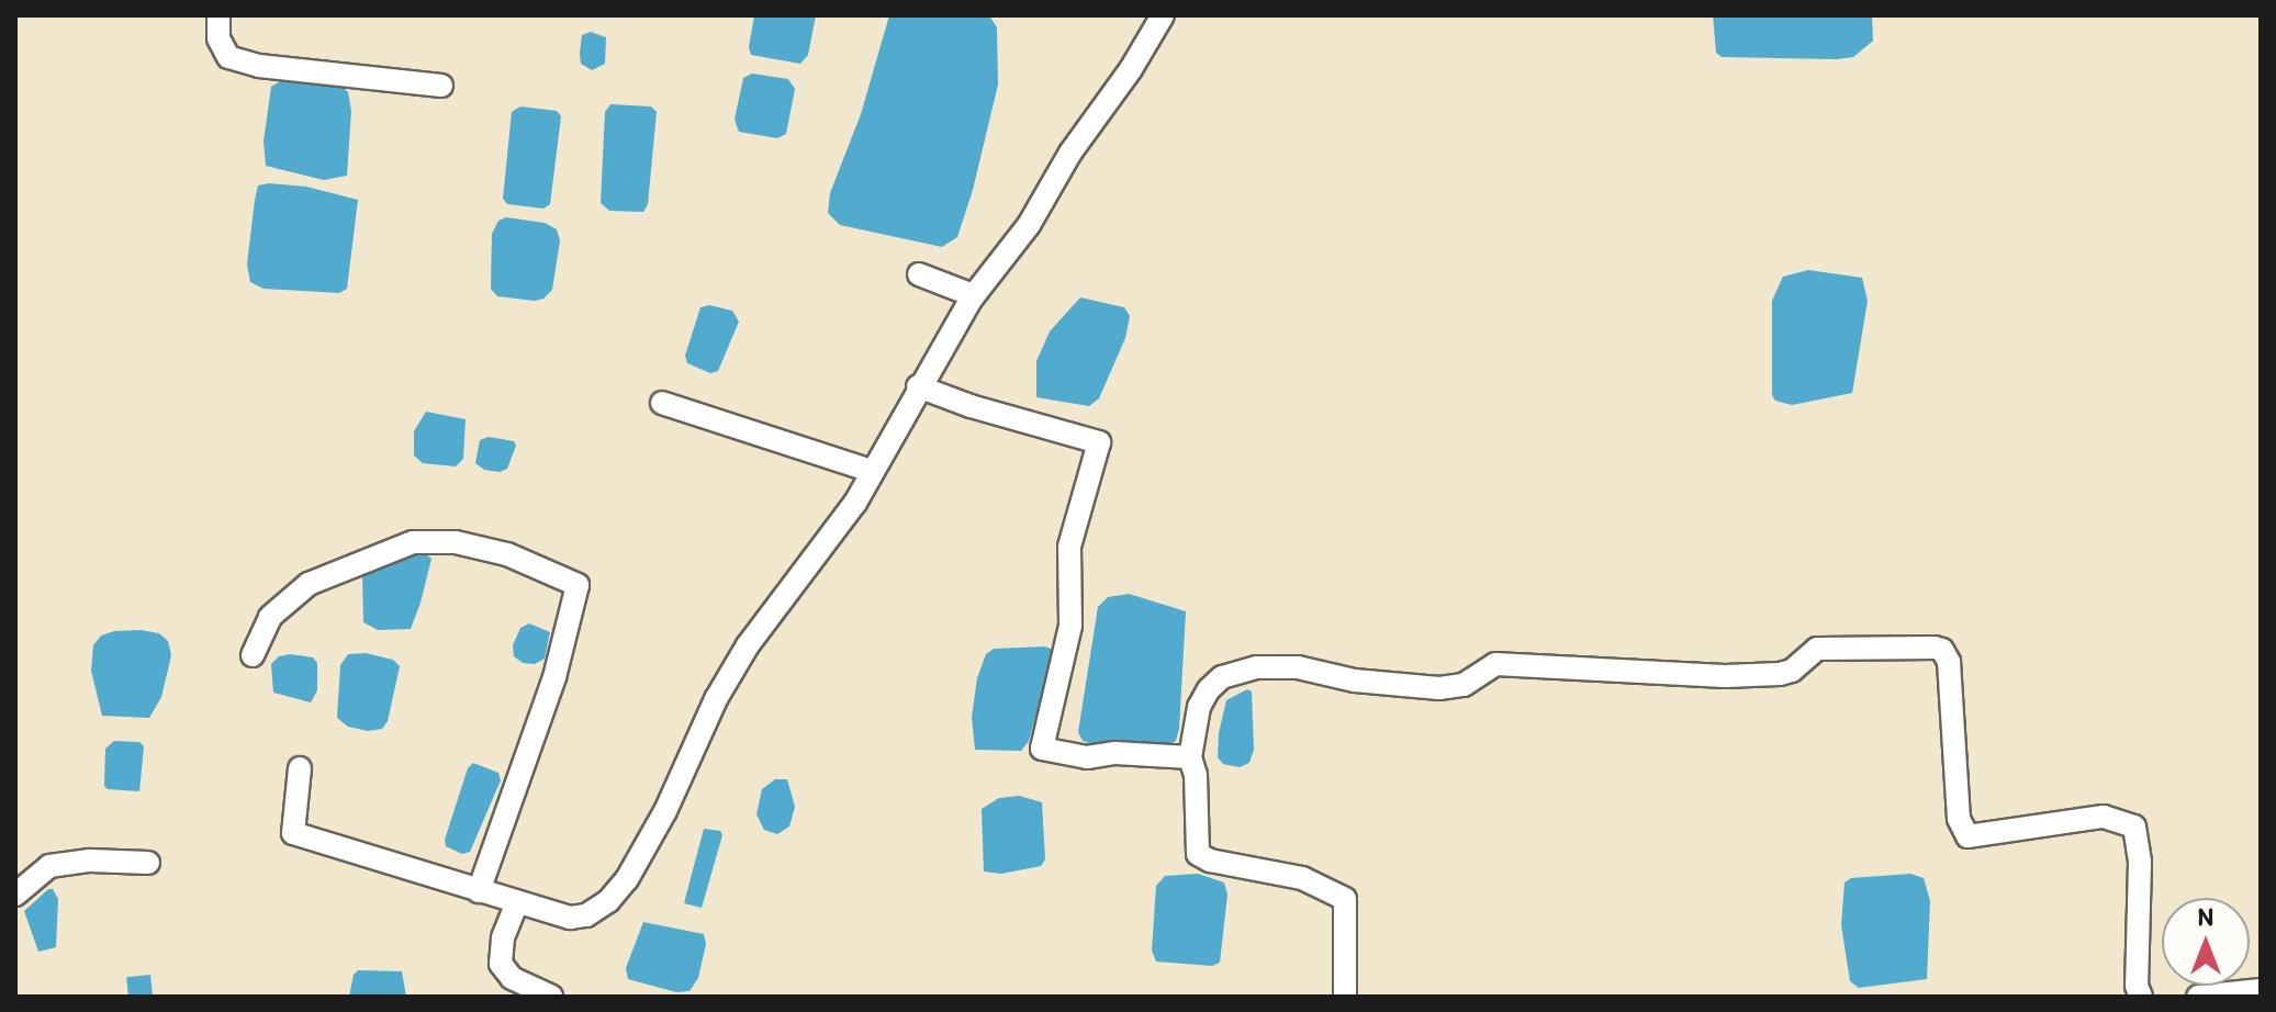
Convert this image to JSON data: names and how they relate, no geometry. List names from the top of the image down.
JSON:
{
  "north": "top"
}
